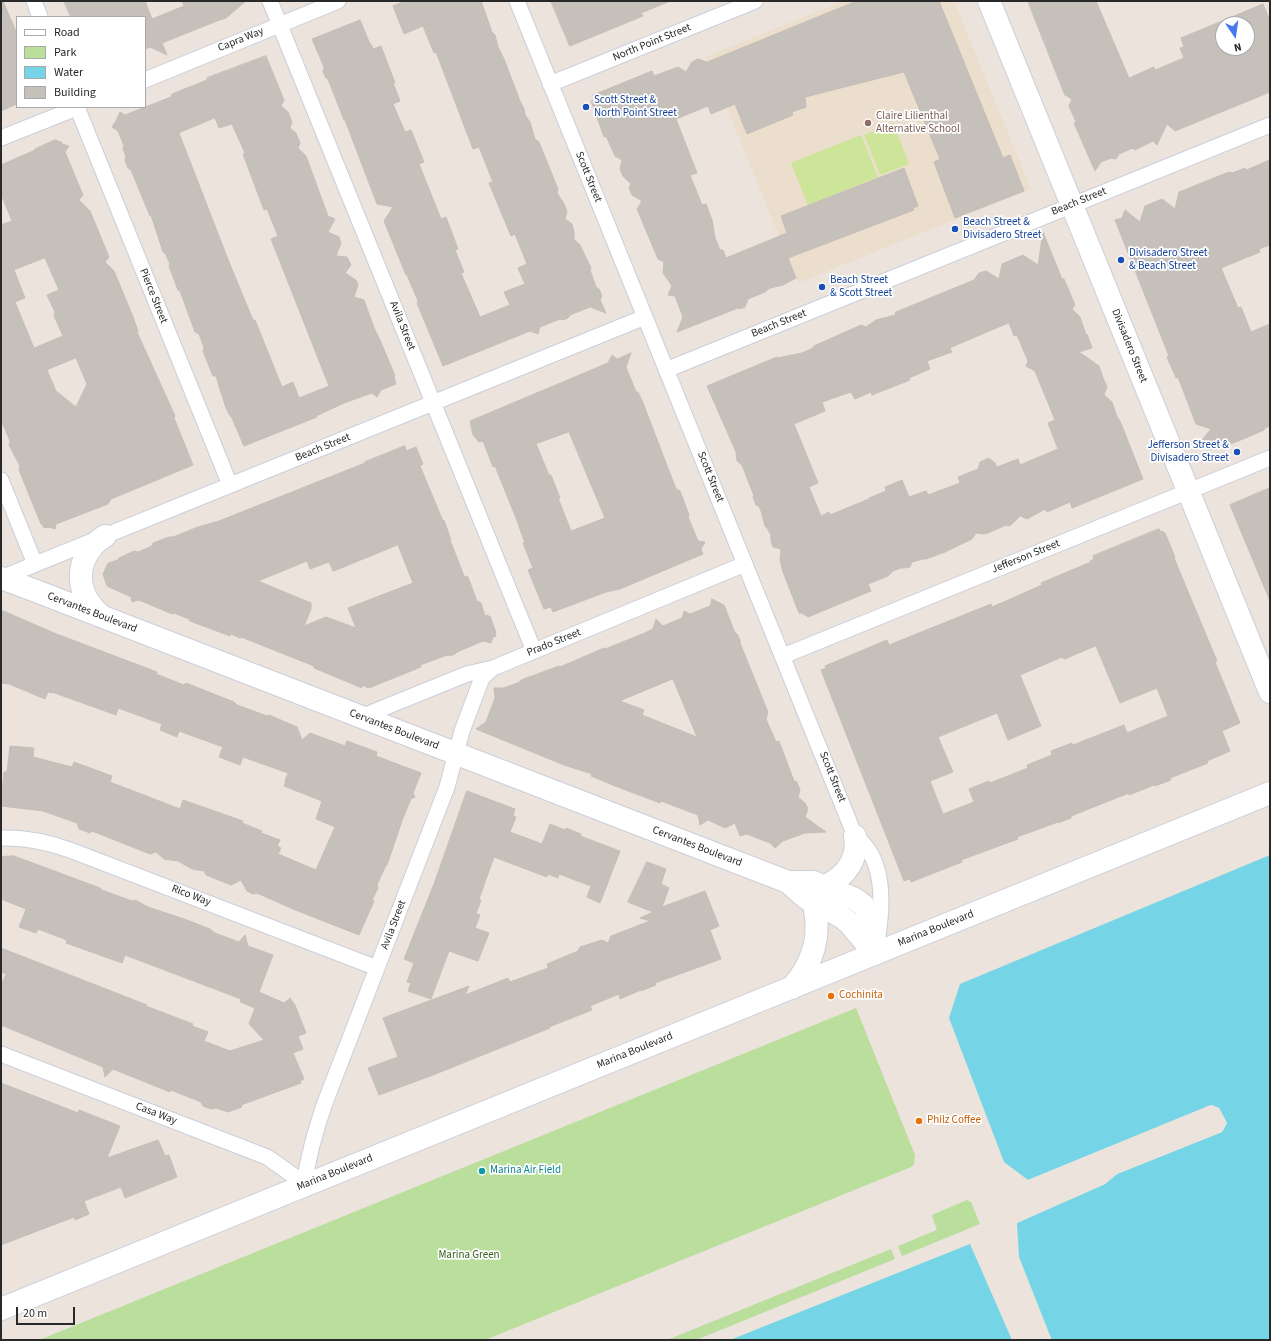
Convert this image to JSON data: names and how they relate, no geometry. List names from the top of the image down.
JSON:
{
  "streets": {
    "street": [
      "Capra Way",
      "North Point Street",
      "Scott Street",
      "Beach Street",
      "Pierce Street",
      "Avila Street",
      "Divisadero Street",
      "Jefferson Street",
      "Cervantes Boulevard",
      "Prado Street",
      "Rico Way",
      "Marina Boulevard",
      "Casa Way"
    ]
  },
  "crossings": [
    ["Capra Way", "Avila Street"],
    ["North Point Street", "Scott Street"],
    ["Scott Street", "Beach Street"],
    ["Scott Street", "Jefferson Street"],
    ["Scott Street", "Cervantes Boulevard"],
    ["Scott Street", "Prado Street"],
    ["Scott Street", "Marina Boulevard"],
    ["Beach Street", "Pierce Street"],
    ["Beach Street", "Avila Street"],
    ["Beach Street", "Divisadero Street"],
    ["Beach Street", "Cervantes Boulevard"],
    ["Avila Street", "Cervantes Boulevard"],
    ["Avila Street", "Prado Street"],
    ["Avila Street", "Rico Way"],
    ["Avila Street", "Marina Boulevard"],
    ["Avila Street", "Casa Way"],
    ["Divisadero Street", "Jefferson Street"],
    ["Cervantes Boulevard", "Prado Street"],
    ["Cervantes Boulevard", "Marina Boulevard"],
    ["Marina Boulevard", "Casa Way"]
  ],
  "parks": ["Marina Green"],
  "places": [
    "Scott Street & North Point Street",
    "Claire Lilienthal Alternative School",
    "Beach Street & Divisadero Street",
    "Divisadero Street & Beach Street",
    "Beach Street & Scott Street",
    "Jefferson Street & Divisadero Street",
    "Cochinita",
    "Philz Coffee",
    "Marina Air Field"
  ],
  "legend": [
    "Road",
    "Park",
    "Water",
    "Building"
  ],
  "scale_bar": "20 m",
  "north": "bottom"
}
